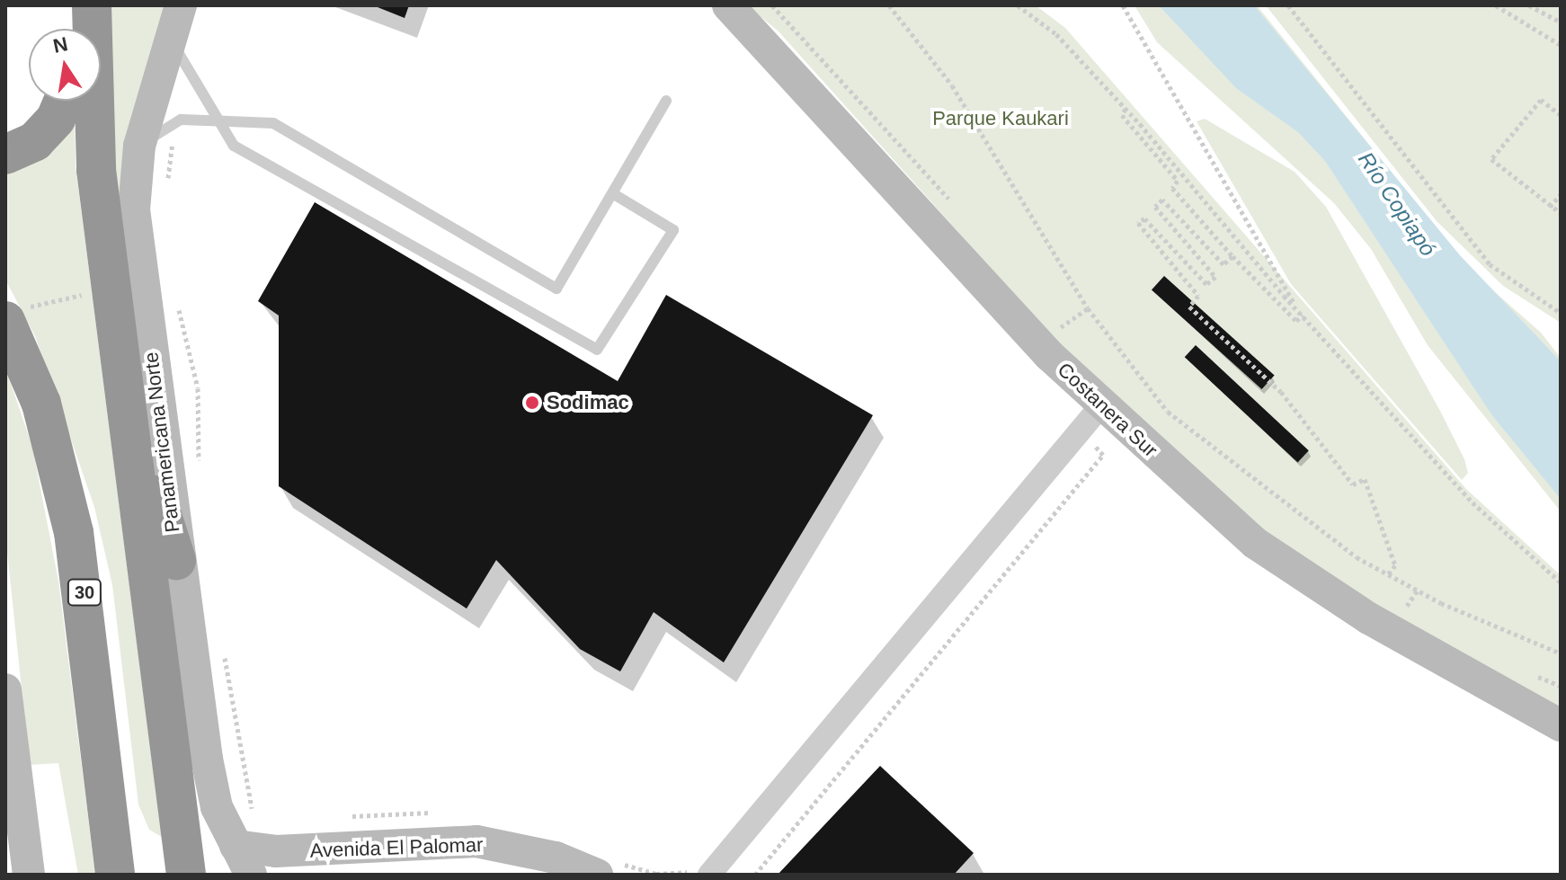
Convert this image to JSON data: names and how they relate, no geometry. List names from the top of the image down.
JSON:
{
  "streets": {
    "highway": ["Panamericana Norte", "30"],
    "street": ["Costanera Sur", "Avenida El Palomar"]
  },
  "crossings": [
    ["Panamericana Norte", "Avenida El Palomar"]
  ],
  "water": ["Río Copiapó"],
  "parks": ["Parque Kaukari"],
  "places": ["Sodimac"],
  "north": "top"
}
